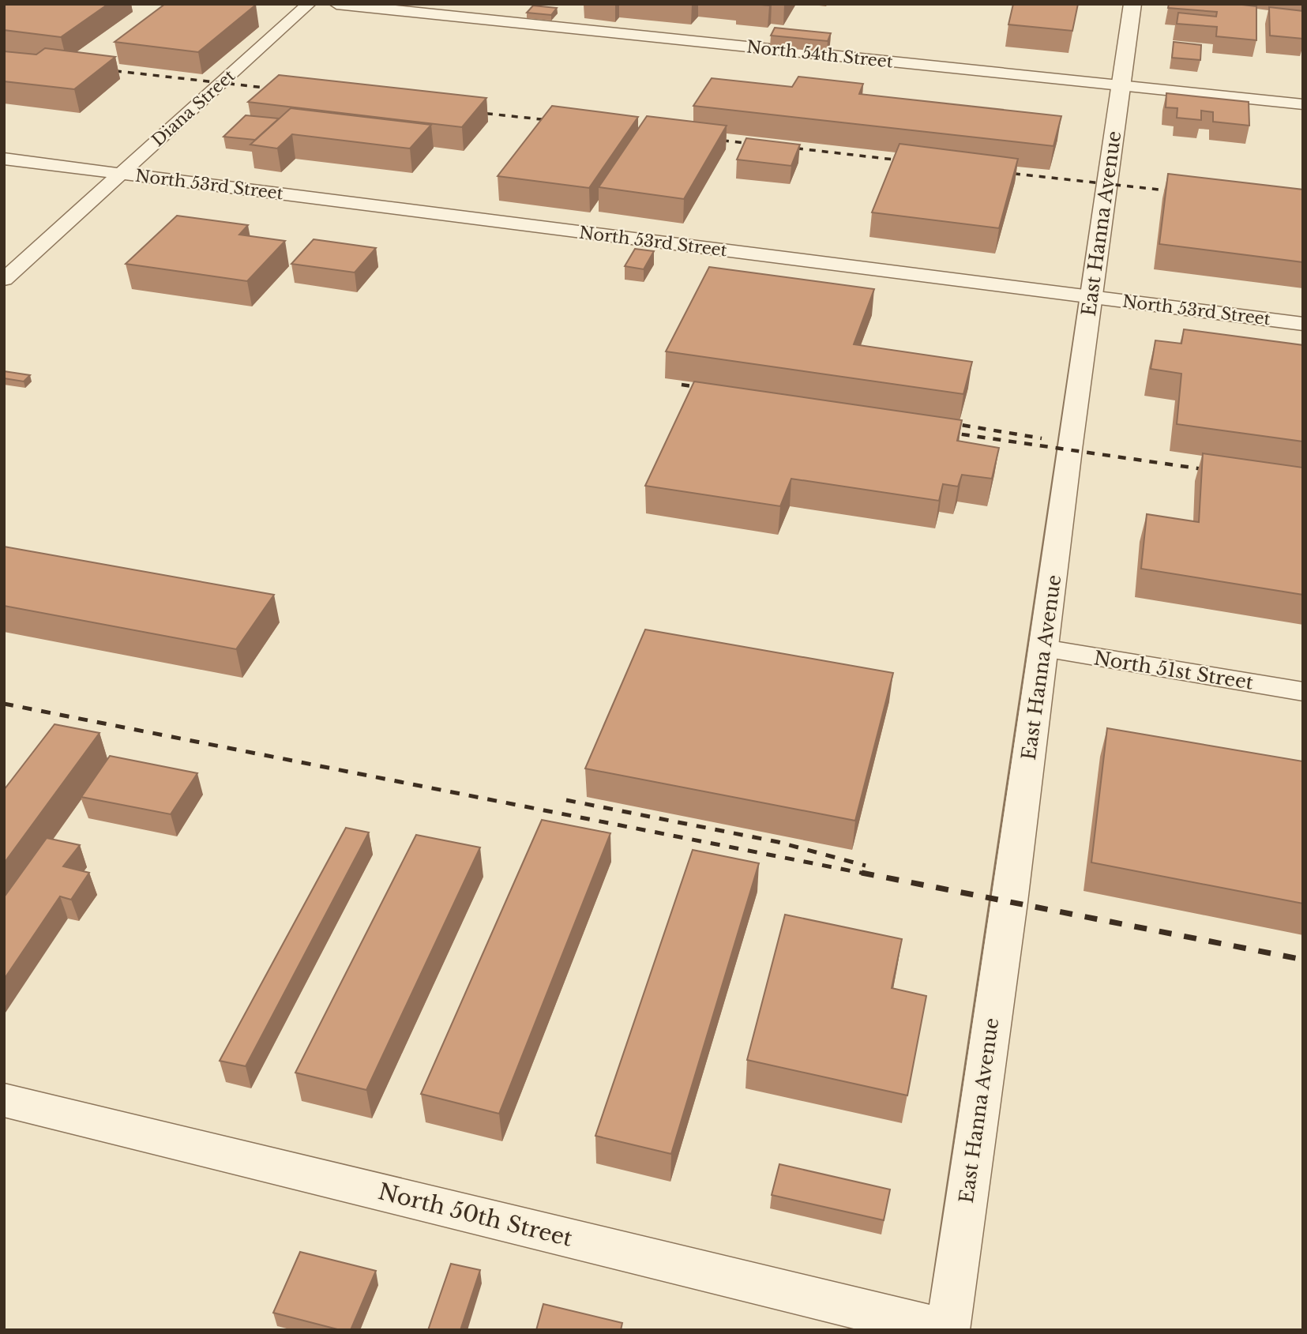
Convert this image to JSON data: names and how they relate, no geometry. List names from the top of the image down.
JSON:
{
  "streets": {
    "street": [
      "North 54th Street",
      "Diana Street",
      "North 53rd Street",
      "East Hanna Avenue",
      "North 51st Street",
      "North 50th Street"
    ]
  },
  "crossings": [
    ["North 54th Street", "East Hanna Avenue"],
    ["Diana Street", "North 53rd Street"],
    ["North 53rd Street", "East Hanna Avenue"],
    ["East Hanna Avenue", "North 51st Street"],
    ["East Hanna Avenue", "North 50th Street"]
  ]
}
